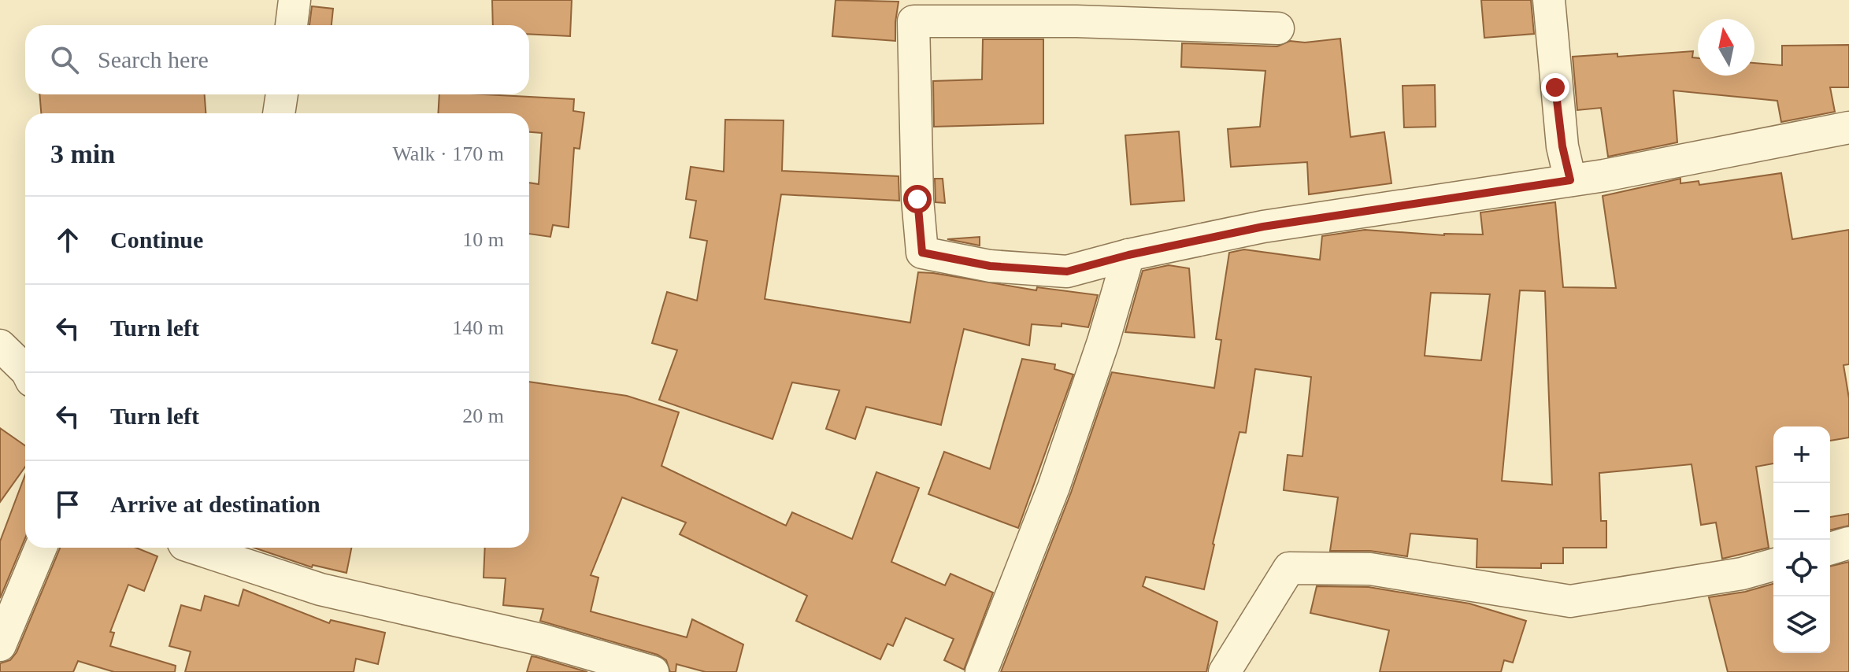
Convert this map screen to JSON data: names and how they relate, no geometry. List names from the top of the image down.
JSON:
{
  "north": "top",
  "page": {
    "search": "Search here",
    "heading": ["3 min", "Walk · 170 m"],
    "list": [
      ["Continue", "10 m"],
      ["Turn left", "140 m"],
      ["Turn left", "20 m"],
      "Arrive at destination"
    ],
    "map_buttons": ["+", "−"]
  }
}
